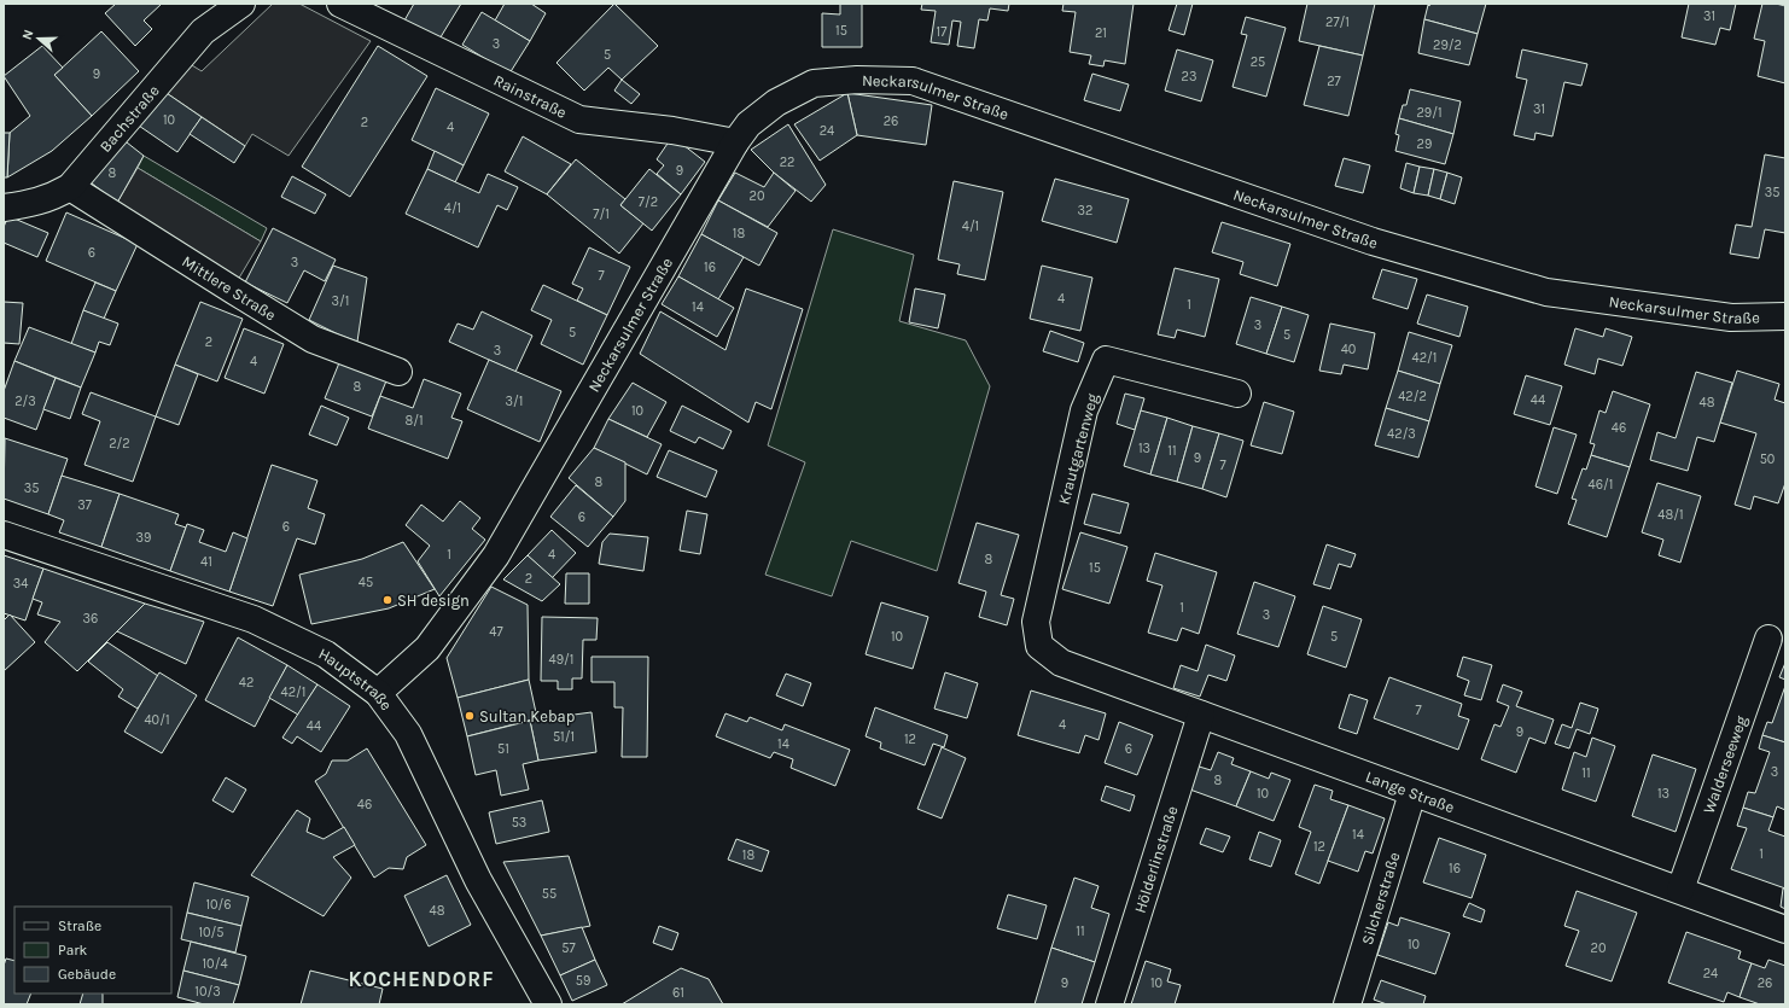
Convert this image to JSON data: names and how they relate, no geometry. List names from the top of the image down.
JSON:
{
  "streets": {
    "street": [
      "Rainstraße",
      "Neckarsulmer Straße",
      "Bachstraße",
      "Mittlere Straße",
      "Krautgartenweg",
      "Hauptstraße",
      "Walderseeweg",
      "Lange Straße",
      "Hölderlinstraße",
      "Silcherstraße"
    ]
  },
  "crossings": [
    ["Rainstraße", "Neckarsulmer Straße"],
    ["Neckarsulmer Straße", "Hauptstraße"],
    ["Bachstraße", "Mittlere Straße"],
    ["Krautgartenweg", "Lange Straße"],
    ["Walderseeweg", "Lange Straße"],
    ["Lange Straße", "Hölderlinstraße"],
    ["Lange Straße", "Silcherstraße"]
  ],
  "districts": ["KOCHENDORF"],
  "places": ["SH design", "Sultan Kebap"],
  "house_numbers": [
    "31",
    "27/1",
    "15",
    "17",
    "21",
    "3",
    "29/2",
    "5",
    "25",
    "9",
    "23",
    "27",
    "31",
    "29/1",
    "10",
    "26",
    "2",
    "4",
    "24",
    "29",
    "22",
    "9",
    "8",
    "35",
    "20",
    "7/2",
    "4/1",
    "32",
    "7/1",
    "4/1",
    "18",
    "6",
    "3",
    "16",
    "7",
    "4",
    "3/1",
    "1",
    "14",
    "3",
    "5",
    "5",
    "2",
    "40",
    "3",
    "42/1",
    "4",
    "8",
    "42/2",
    "44",
    "2/3",
    "3/1",
    "48",
    "10",
    "8/1",
    "46",
    "42/3",
    "2/2",
    "13",
    "11",
    "9",
    "50",
    "7",
    "8",
    "46/1",
    "35",
    "37",
    "48/1",
    "6",
    "6",
    "39",
    "1",
    "4",
    "8",
    "41",
    "15",
    "2",
    "45",
    "34",
    "1",
    "3",
    "36",
    "47",
    "10",
    "5",
    "49/1",
    "42",
    "42/1",
    "7",
    "40/1",
    "4",
    "44",
    "9",
    "51/1",
    "12",
    "14",
    "51",
    "6",
    "3",
    "11",
    "8",
    "10",
    "13",
    "46",
    "53",
    "14",
    "12",
    "1",
    "18",
    "16",
    "55",
    "10/6",
    "48",
    "11",
    "10/5",
    "10",
    "57",
    "20",
    "10/4",
    "24",
    "59",
    "9",
    "10",
    "26",
    "10/3",
    "61"
  ],
  "legend": ["Straße", "Park", "Gebäude"],
  "north": "left"
}
